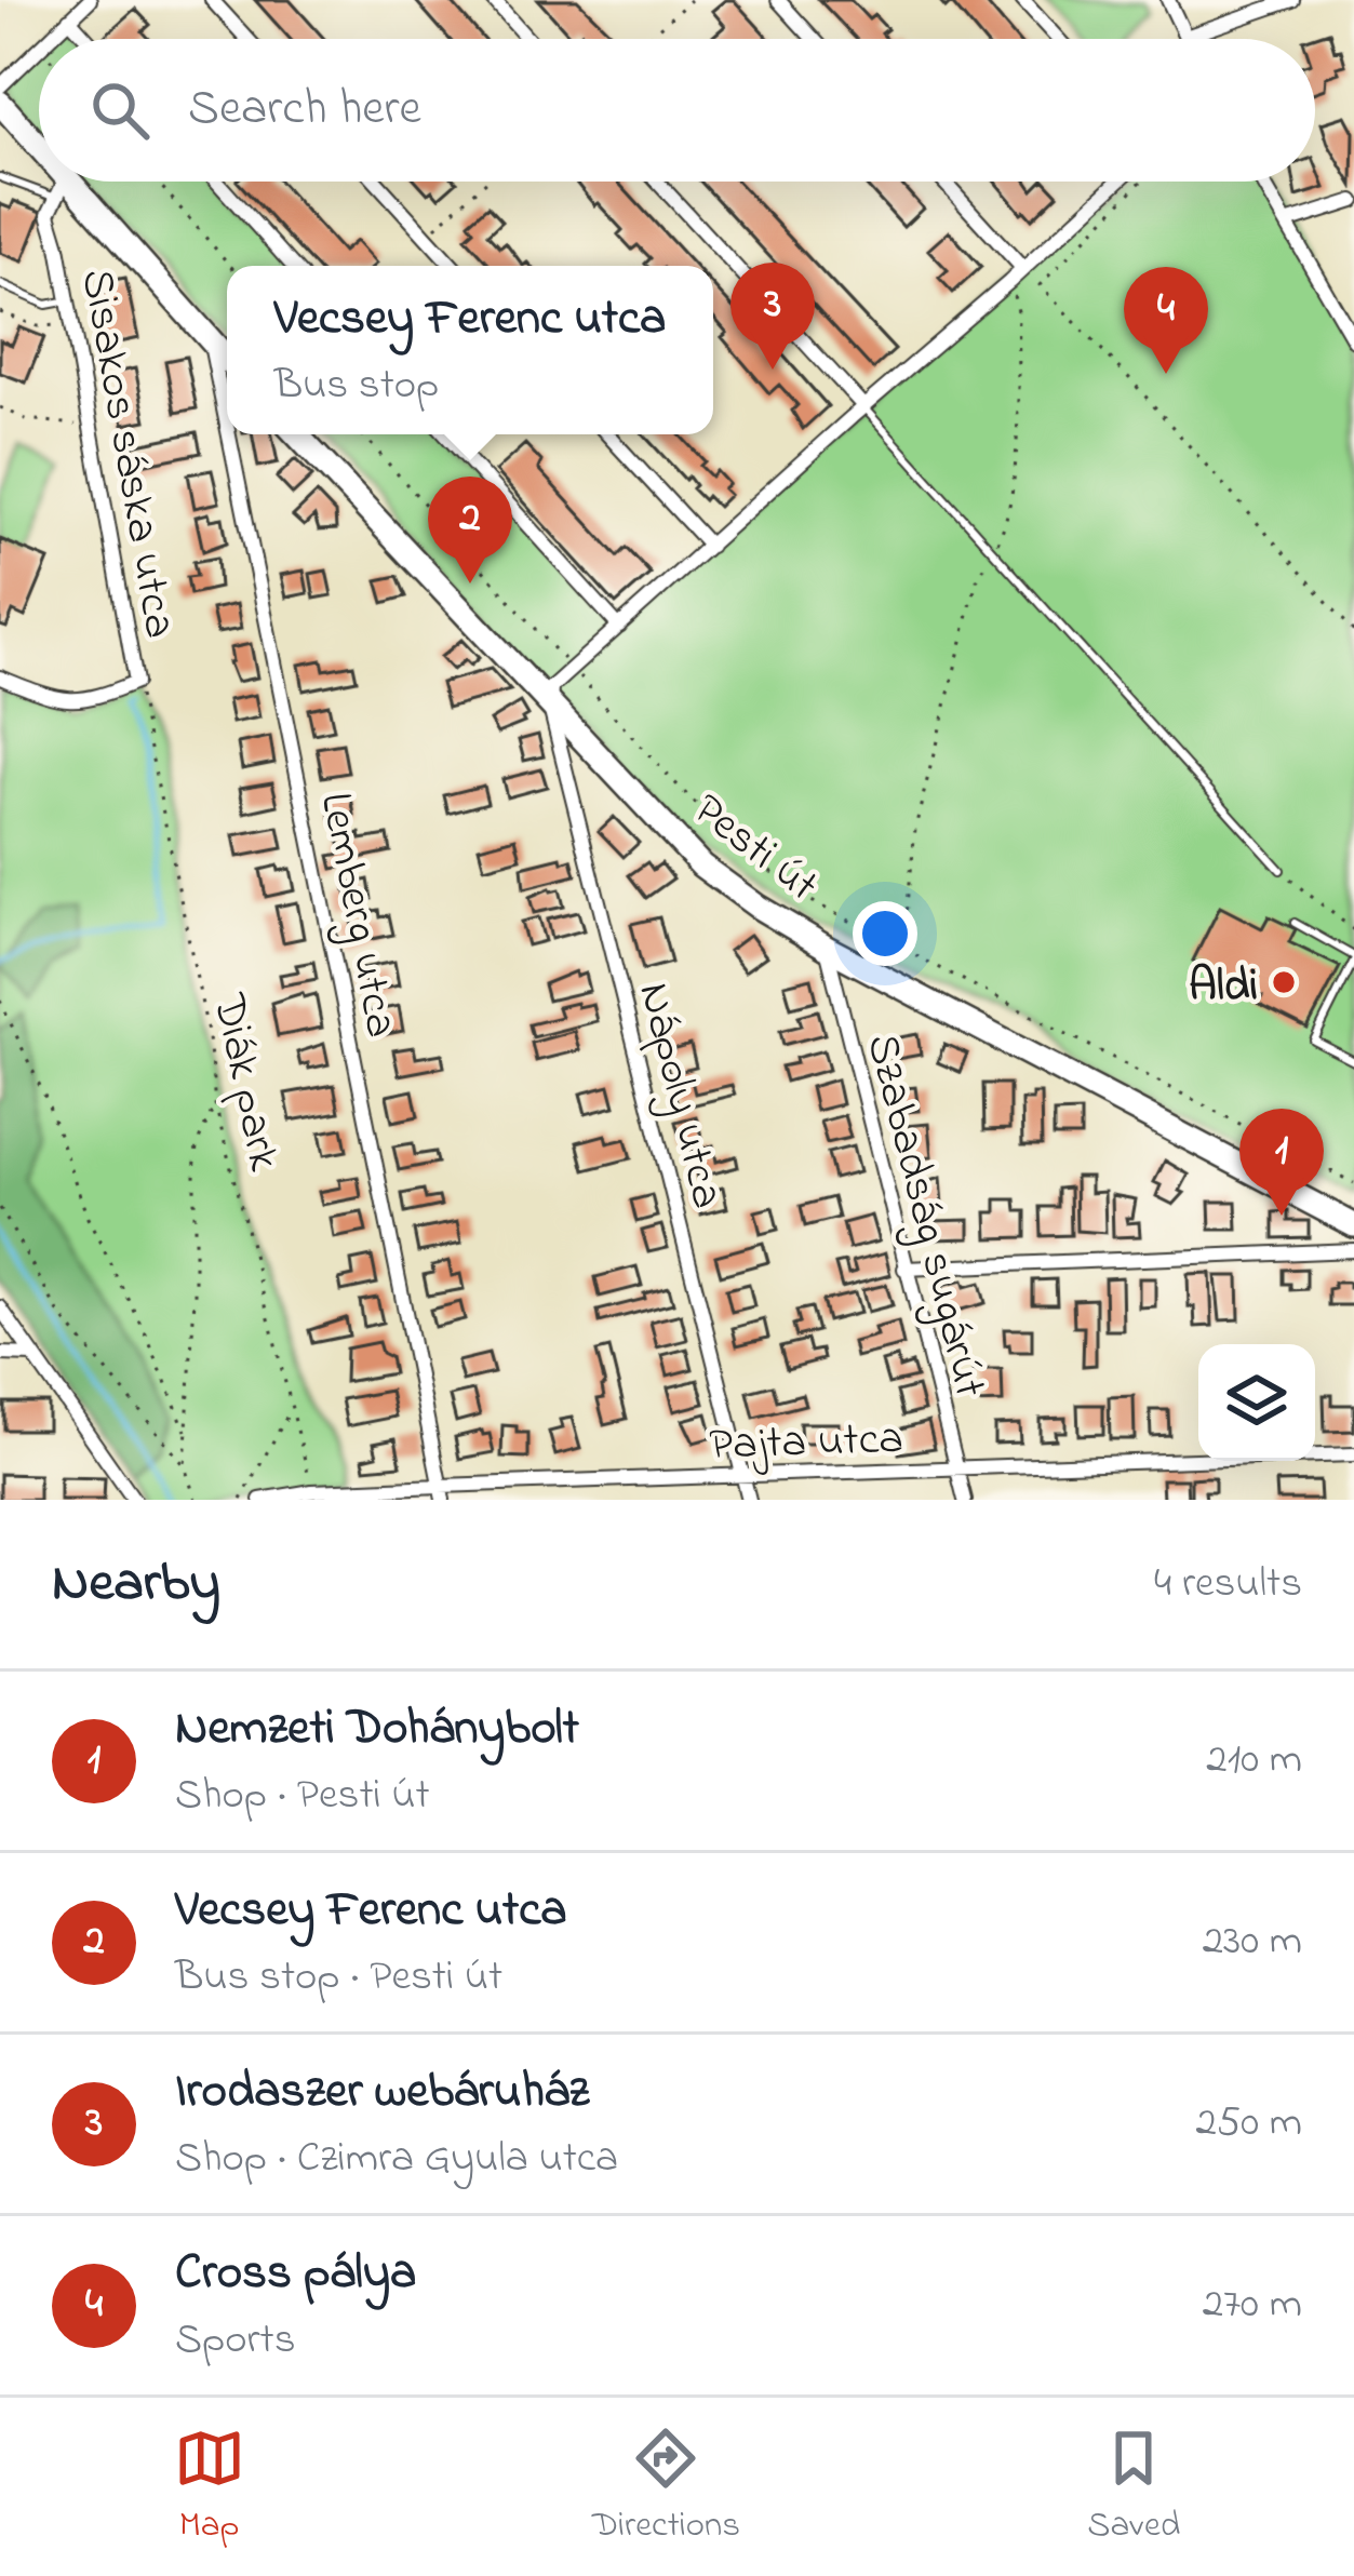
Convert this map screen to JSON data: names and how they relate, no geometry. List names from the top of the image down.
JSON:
{
  "streets": {
    "main road": ["Pesti út"],
    "street": [
      "Sisakos sáska utca",
      "Lemberg utca",
      "Nápoly utca",
      "Szabadság sugárút",
      "Pajta utca"
    ],
    "path": ["Diák park"]
  },
  "crossings": [
    ["Sisakos sáska utca", "Diák park"],
    ["Pesti út", "Nápoly utca"],
    ["Pesti út", "Szabadság sugárút"],
    ["Lemberg utca", "Pajta utca"],
    ["Diák park", "Pajta utca"],
    ["Nápoly utca", "Pajta utca"],
    ["Szabadság sugárút", "Pajta utca"]
  ],
  "places": ["Aldi"],
  "page": {
    "search": "Search here",
    "pins": [
      "3",
      "4",
      "2",
      "1"
    ],
    "popup": ["Vecsey Ferenc utca", "Bus stop"],
    "heading": ["Nearby", "4 results"],
    "list": [
      {
        "mark": "1",
        "name": "Nemzeti Dohánybolt",
        "note": "Shop · Pesti út",
        "value": "210 m"
      },
      {
        "mark": "2",
        "name": "Vecsey Ferenc utca",
        "note": "Bus stop · Pesti út",
        "value": "230 m"
      },
      {
        "mark": "3",
        "name": "Irodaszer webáruház",
        "note": "Shop · Czimra Gyula utca",
        "value": "250 m"
      },
      {
        "mark": "4",
        "name": "Cross pálya",
        "note": "Sports",
        "value": "270 m"
      }
    ],
    "nav": ["Map", "Directions", "Saved"]
  }
}
